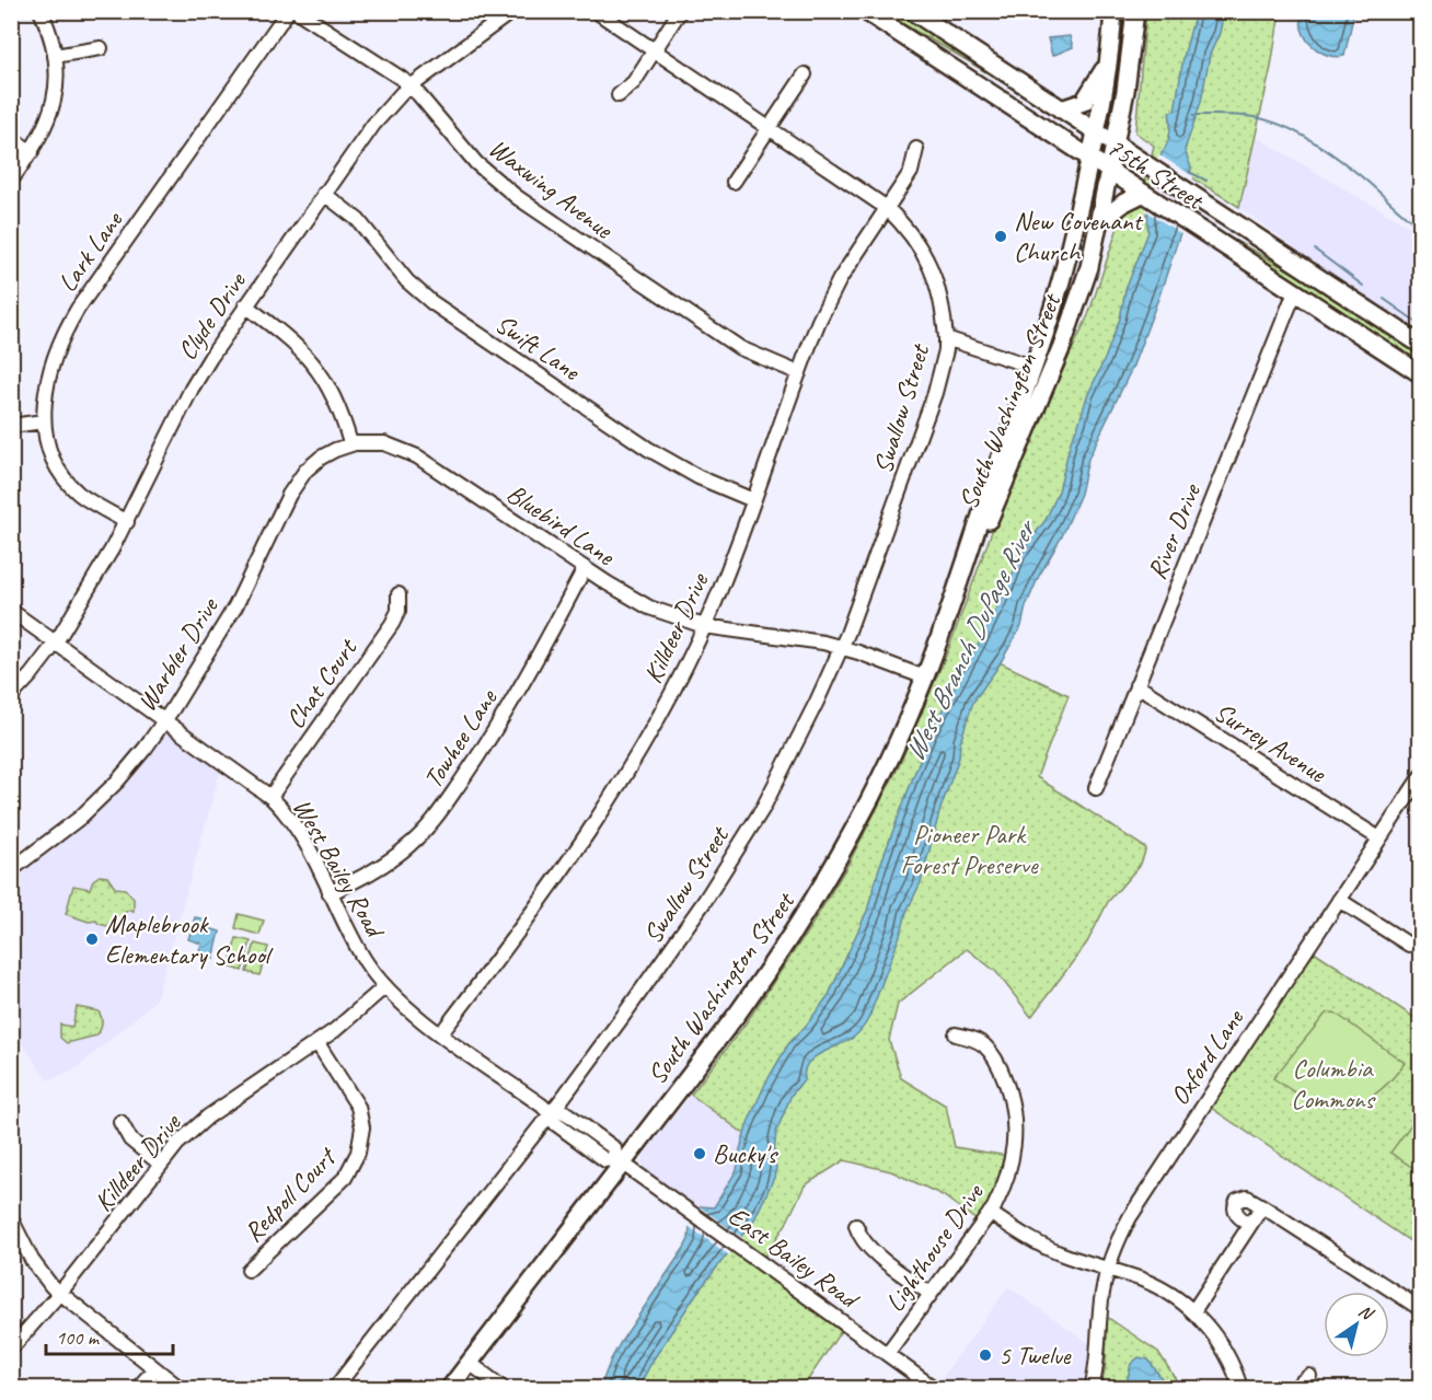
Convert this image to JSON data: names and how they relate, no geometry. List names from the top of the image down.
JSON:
{
  "streets": {
    "main road": ["75th Street", "South Washington Street"],
    "street": [
      "Waxwing Avenue",
      "Lark Lane",
      "Clyde Drive",
      "Swift Lane",
      "Swallow Street",
      "Bluebird Lane",
      "River Drive",
      "Killdeer Drive",
      "Warbler Drive",
      "Chat Court",
      "Towhee Lane",
      "Surrey Avenue",
      "West Bailey Road",
      "Oxford Lane",
      "Redpoll Court",
      "Lighthouse Drive",
      "East Bailey Road"
    ]
  },
  "crossings": [
    ["75th Street", "South Washington Street"],
    ["75th Street", "River Drive"],
    ["Waxwing Avenue", "Clyde Drive"],
    ["Waxwing Avenue", "Killdeer Drive"],
    ["Lark Lane", "Clyde Drive"],
    ["Clyde Drive", "Swift Lane"],
    ["Clyde Drive", "West Bailey Road"],
    ["Swift Lane", "Killdeer Drive"],
    ["South Washington Street", "Bluebird Lane"],
    ["South Washington Street", "West Bailey Road"],
    ["South Washington Street", "East Bailey Road"],
    ["Swallow Street", "Bluebird Lane"],
    ["Swallow Street", "Killdeer Drive"],
    ["Swallow Street", "West Bailey Road"],
    ["Bluebird Lane", "Killdeer Drive"],
    ["Bluebird Lane", "Warbler Drive"],
    ["Bluebird Lane", "Towhee Lane"],
    ["River Drive", "Surrey Avenue"],
    ["Killdeer Drive", "West Bailey Road"],
    ["Killdeer Drive", "Redpoll Court"],
    ["Warbler Drive", "West Bailey Road"],
    ["Chat Court", "West Bailey Road"],
    ["Towhee Lane", "West Bailey Road"],
    ["Surrey Avenue", "Oxford Lane"],
    ["West Bailey Road", "East Bailey Road"],
    ["Lighthouse Drive", "East Bailey Road"]
  ],
  "water": ["West Branch DuPage River"],
  "parks": ["Pioneer Park Forest Preserve", "Columbia Commons"],
  "places": [
    "New Covenant Church",
    "Maplebrook Elementary School",
    "Bucky's",
    "5 Twelve"
  ],
  "scale_bar": "100 m",
  "north": "top right"
}
